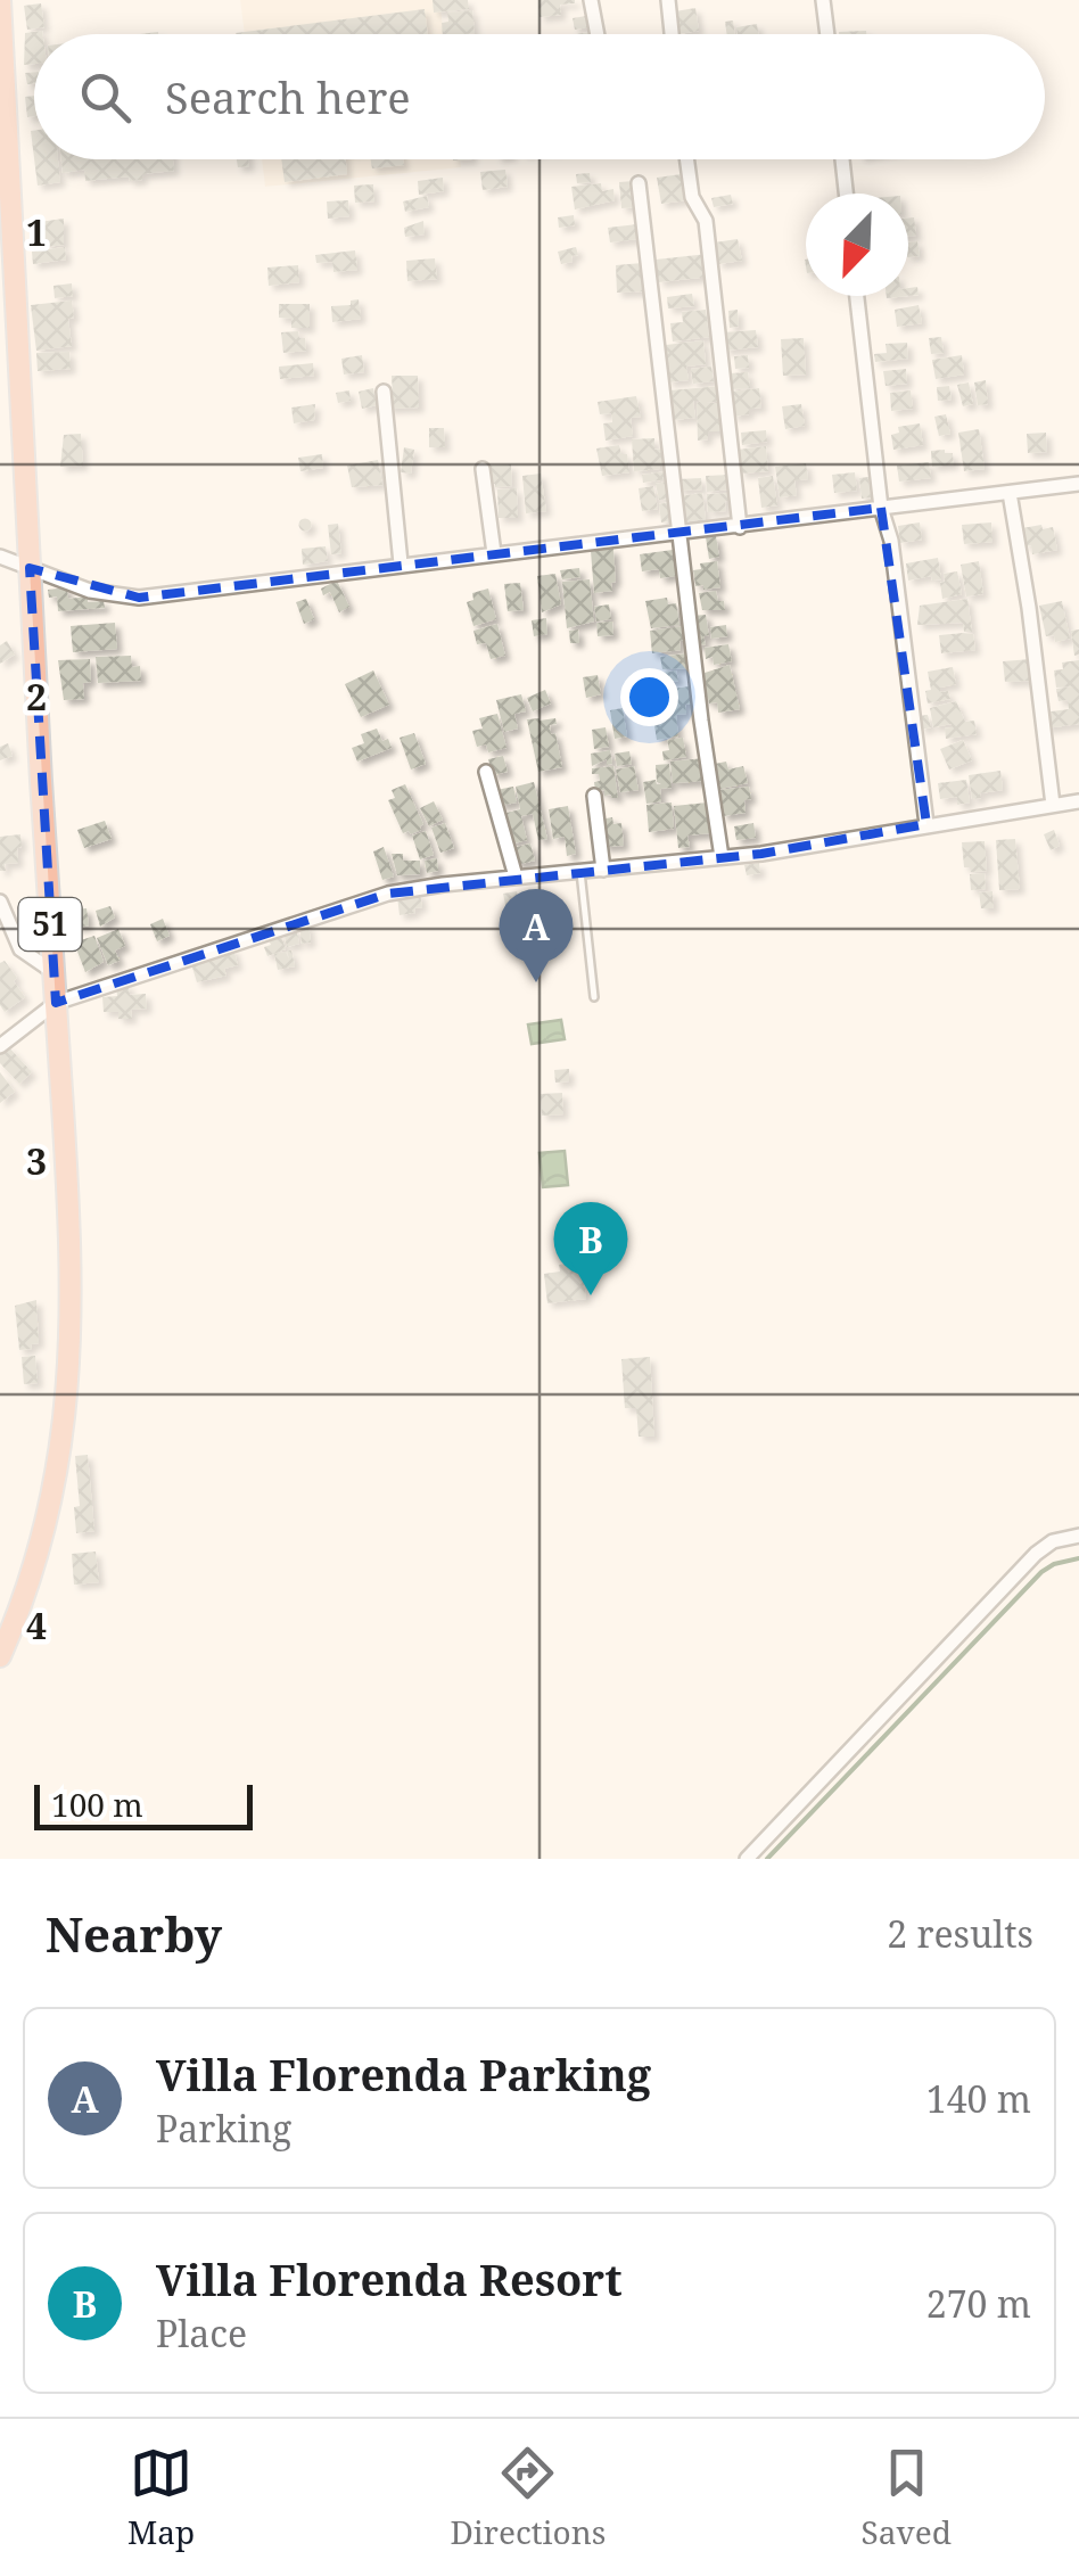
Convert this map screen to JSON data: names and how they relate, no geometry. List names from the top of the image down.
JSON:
{
  "streets": {
    "highway": ["51"]
  },
  "scale_bar": "100 m",
  "north": "bottom left",
  "page": {
    "search": "Search here",
    "pins": ["A", "B"],
    "scale": "100 m",
    "heading": ["Nearby", "2 results"],
    "list": [
      {
        "mark": "A",
        "name": "Villa Florenda Parking",
        "note": "Parking",
        "value": "140 m"
      },
      {
        "mark": "B",
        "name": "Villa Florenda Resort",
        "note": "Place",
        "value": "270 m"
      }
    ],
    "nav": ["Map", "Directions", "Saved"]
  },
  "grid": {
    "rows": [
      "1",
      "2",
      "3",
      "4"
    ]
  }
}
